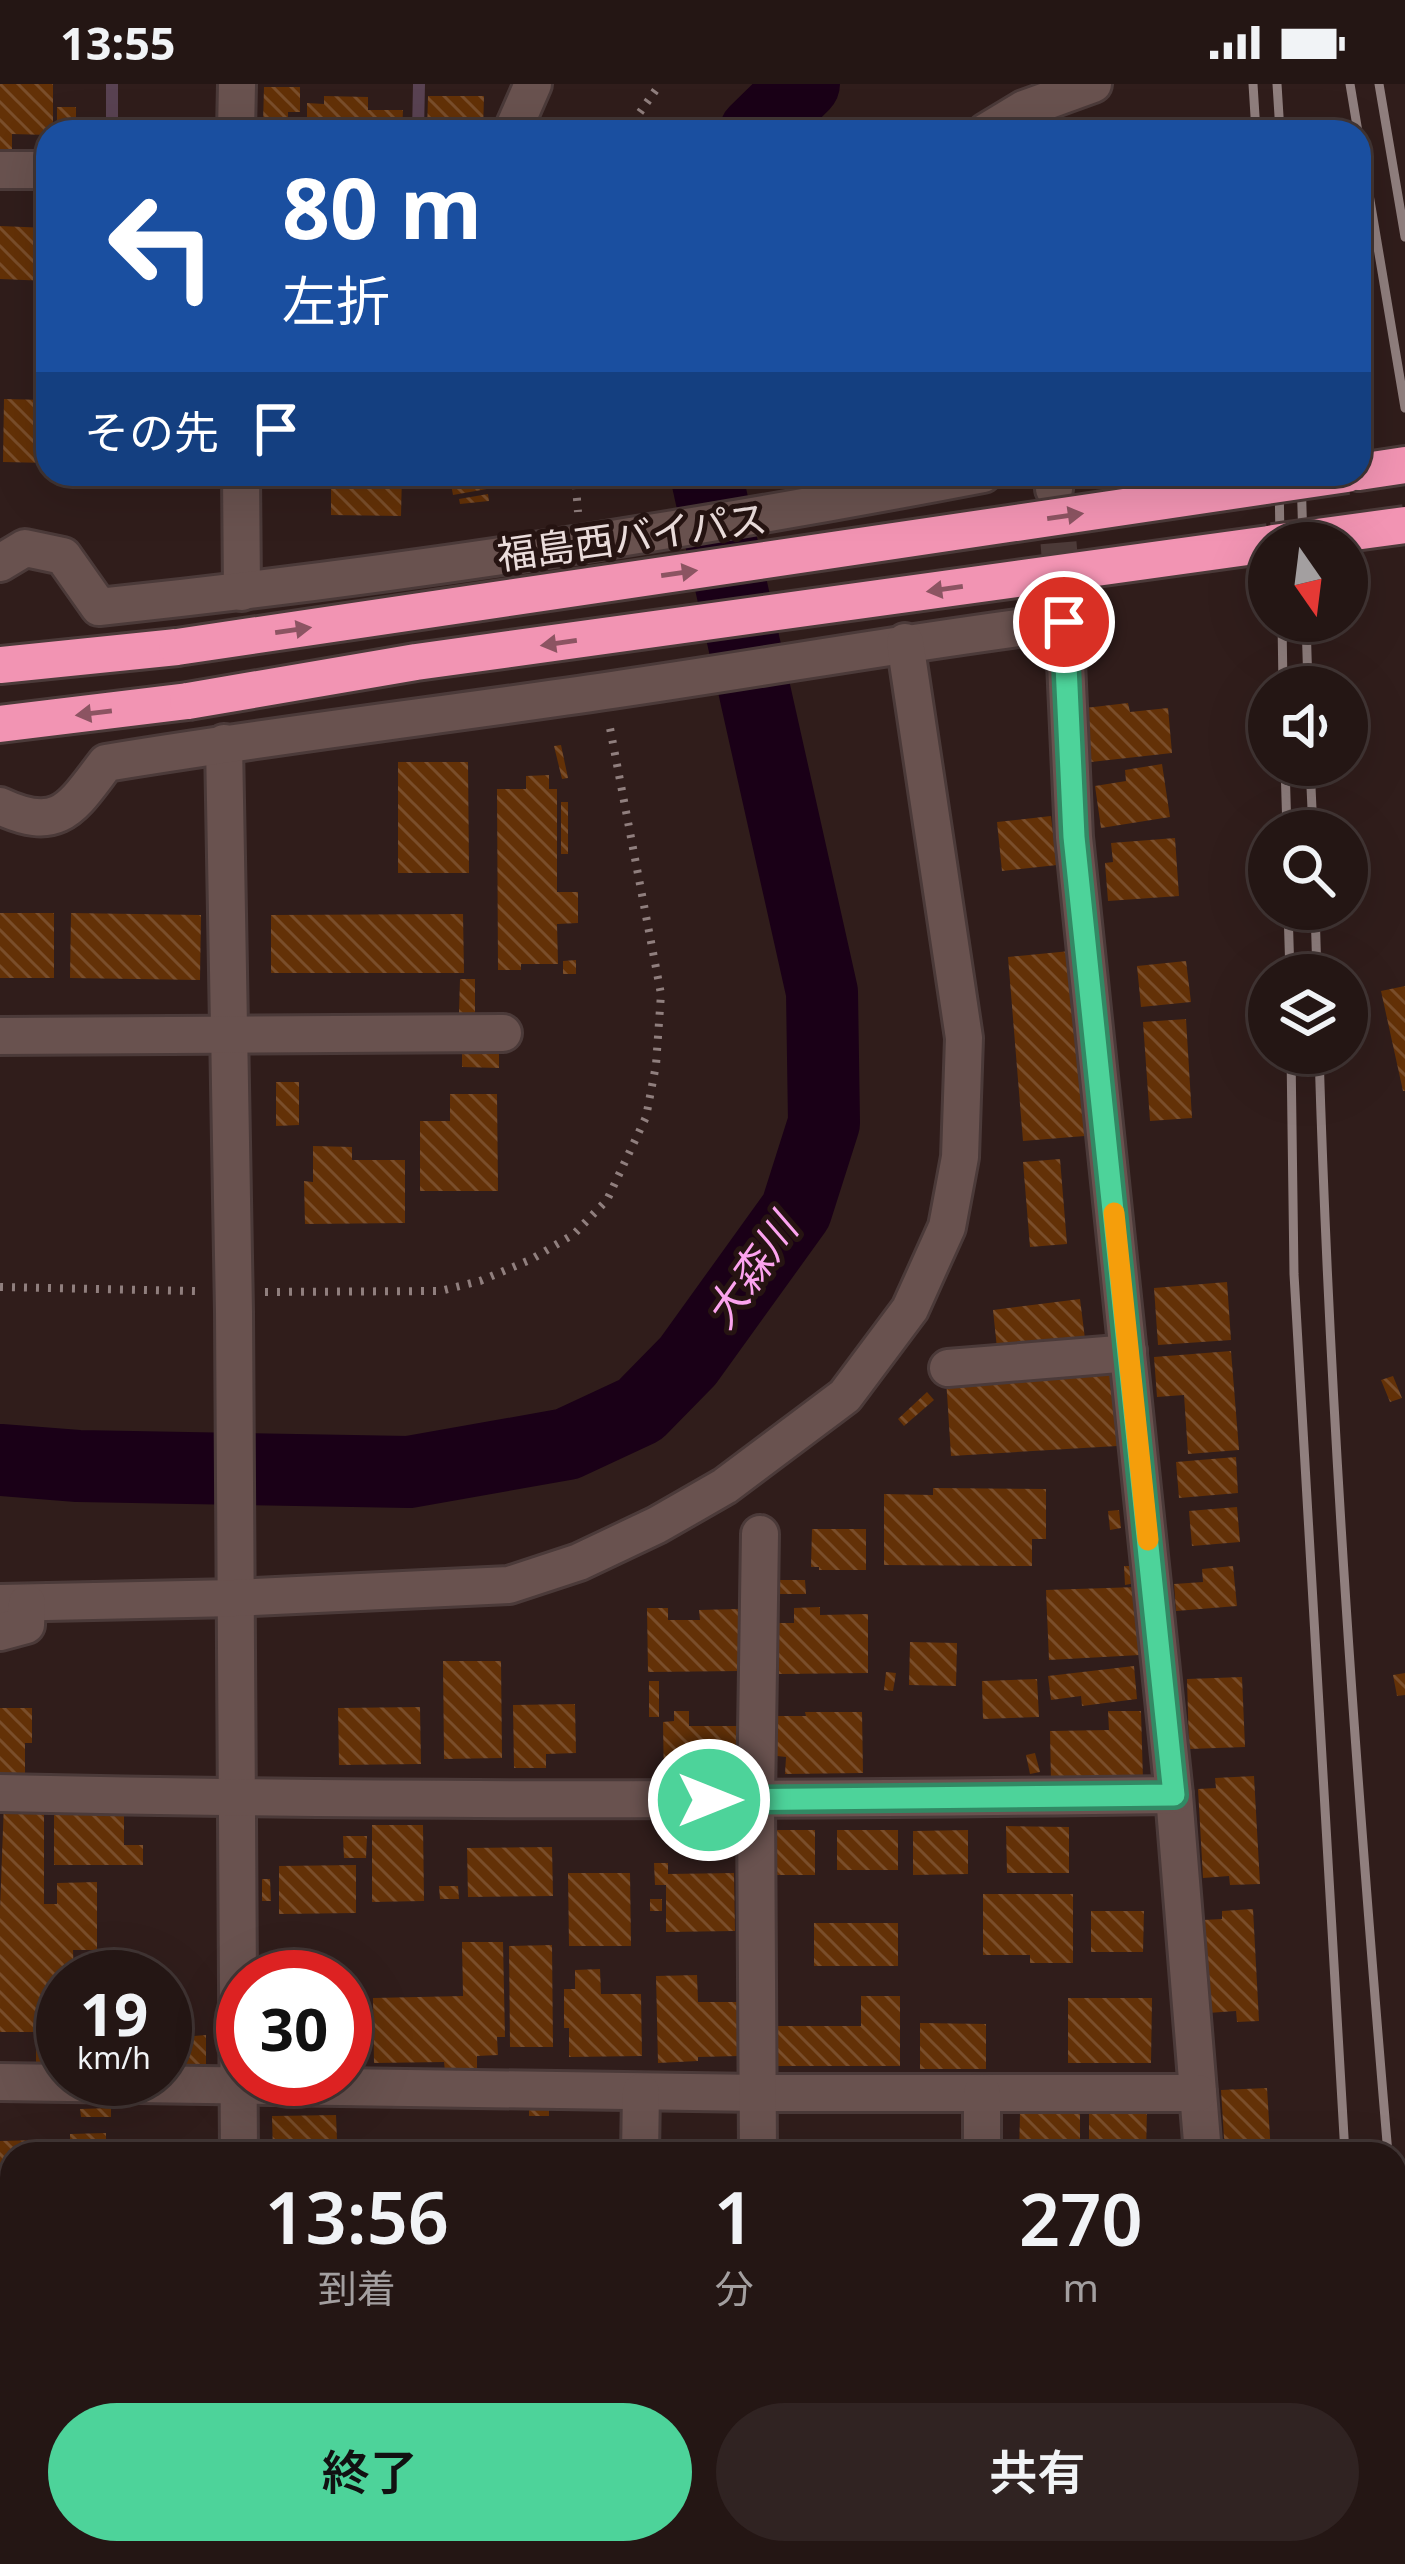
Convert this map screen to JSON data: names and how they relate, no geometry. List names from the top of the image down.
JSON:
{
  "streets": {
    "highway": ["福島西バイパス"]
  },
  "water": ["大森川"],
  "north": "bottom",
  "page": {
    "status": "13:55",
    "turn": ["80 m", "左折"],
    "then": "その先",
    "speed": "19 km/h",
    "limit": "30",
    "eta": [
      "13:56",
      "到着",
      "1",
      "分",
      "270",
      "m"
    ],
    "buttons": ["終了", "共有"]
  }
}
